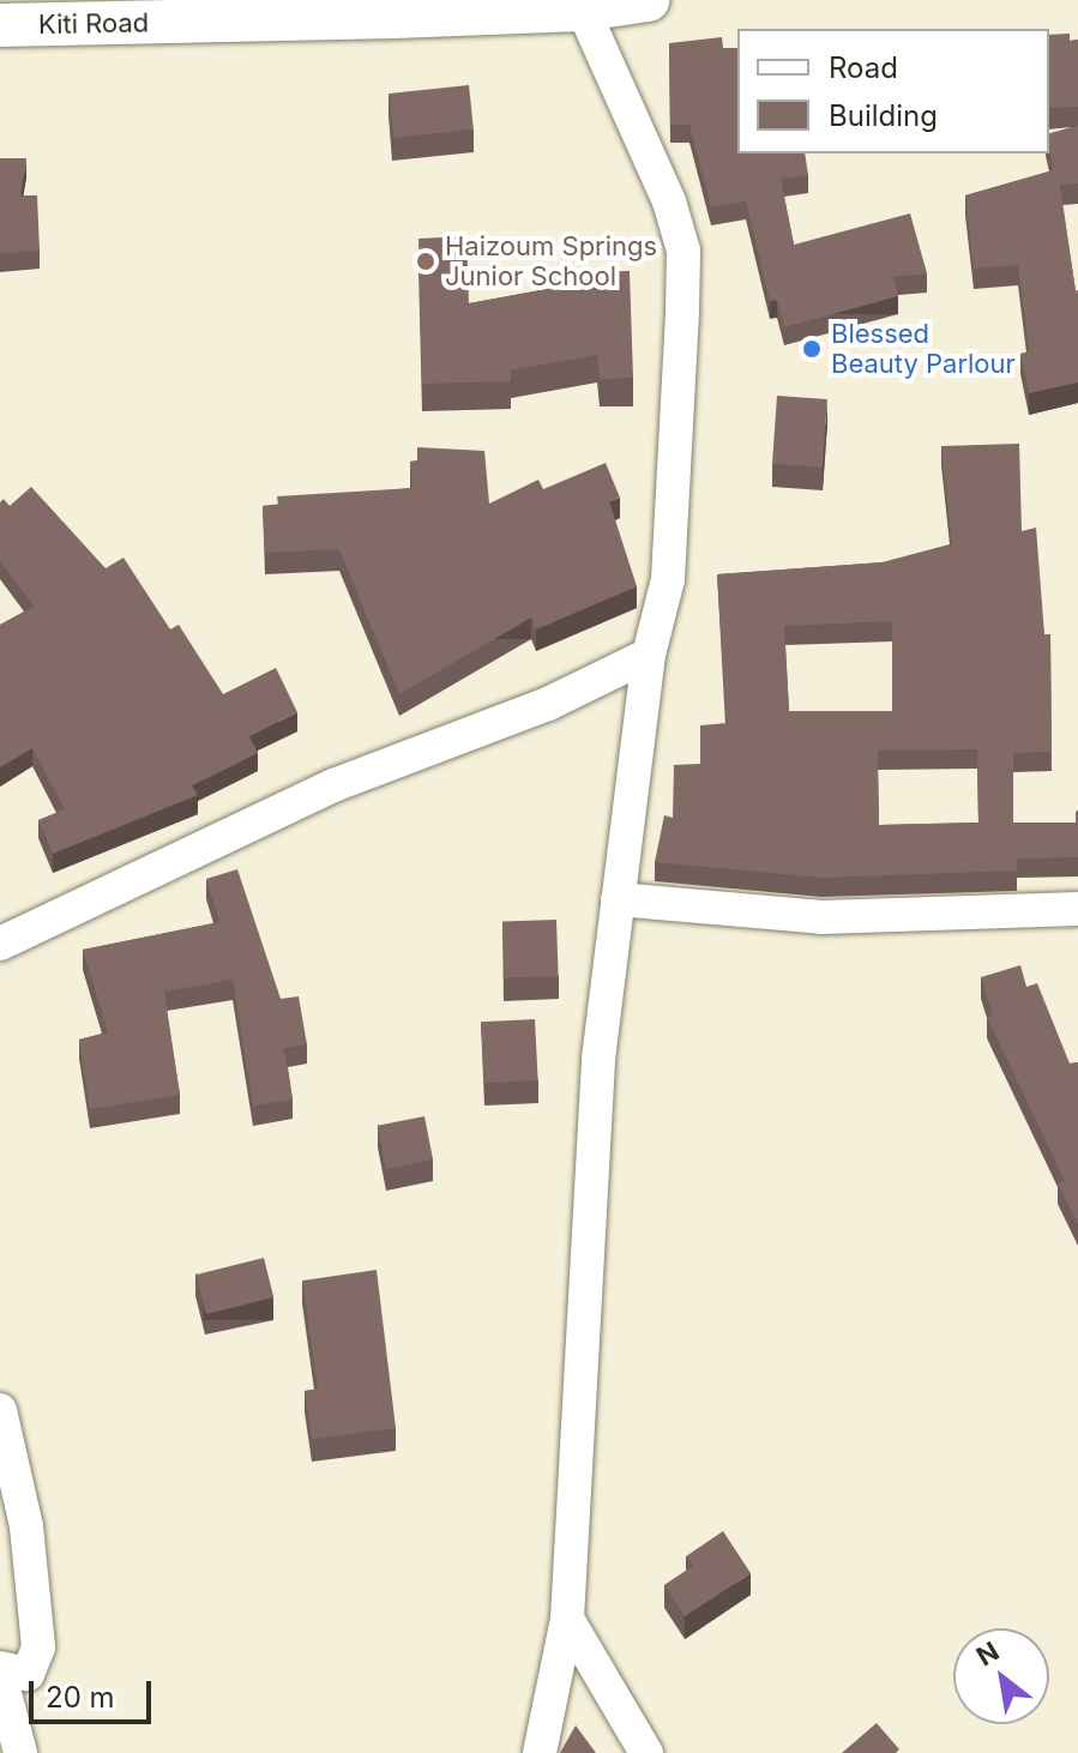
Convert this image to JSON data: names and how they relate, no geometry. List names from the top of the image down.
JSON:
{
  "streets": {
    "street": ["Kiti Road"]
  },
  "places": ["Haizoum Springs Junior School", "Blessed Beauty Parlour"],
  "legend": ["Road", "Building"],
  "scale_bar": "20 m",
  "north": "top left"
}
